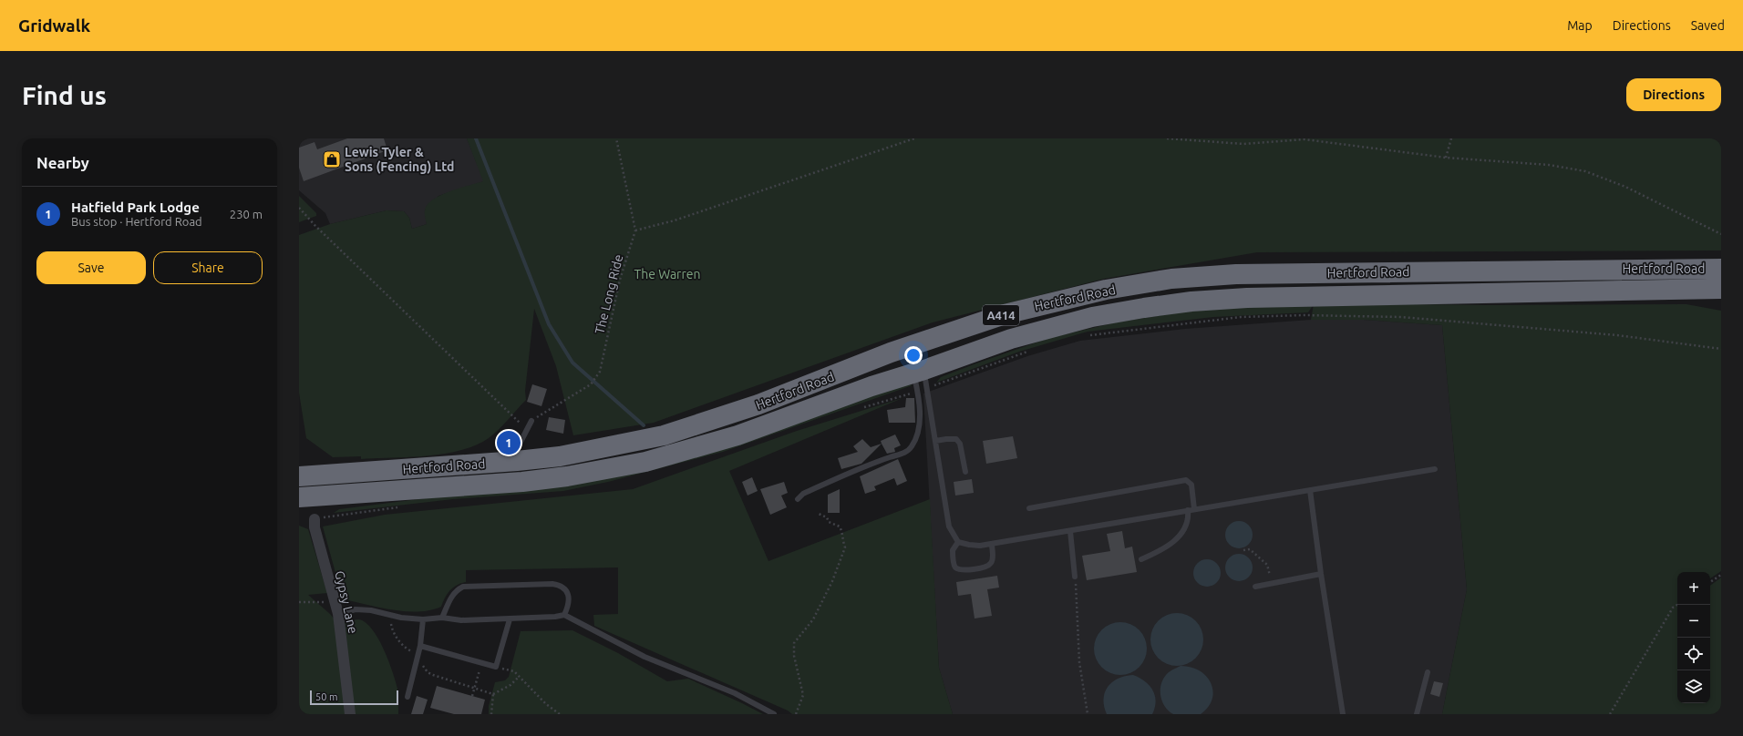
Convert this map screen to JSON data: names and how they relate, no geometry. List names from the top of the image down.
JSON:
{
  "streets": {
    "highway": ["Hertford Road", "A414"],
    "street": ["Gypsy Lane"],
    "path": ["The Long Ride"]
  },
  "parks": ["The Warren"],
  "places": {
    "shop": ["Lewis Tyler & Sons (Fencing) Ltd"]
  },
  "scale_bar": "50 m",
  "page": {
    "header": "Gridwalk",
    "nav": ["Map", "Directions", "Saved"],
    "buttons": [
      "Directions",
      ["Save", "Share"]
    ],
    "title": "Find us",
    "heading": "Nearby",
    "list": [
      {
        "mark": "1",
        "name": "Hatfield Park Lodge",
        "note": "Bus stop · Hertford Road",
        "value": "230 m"
      }
    ],
    "pins": "1",
    "map_buttons": ["+", "−"],
    "scale": "50 m"
  }
}
